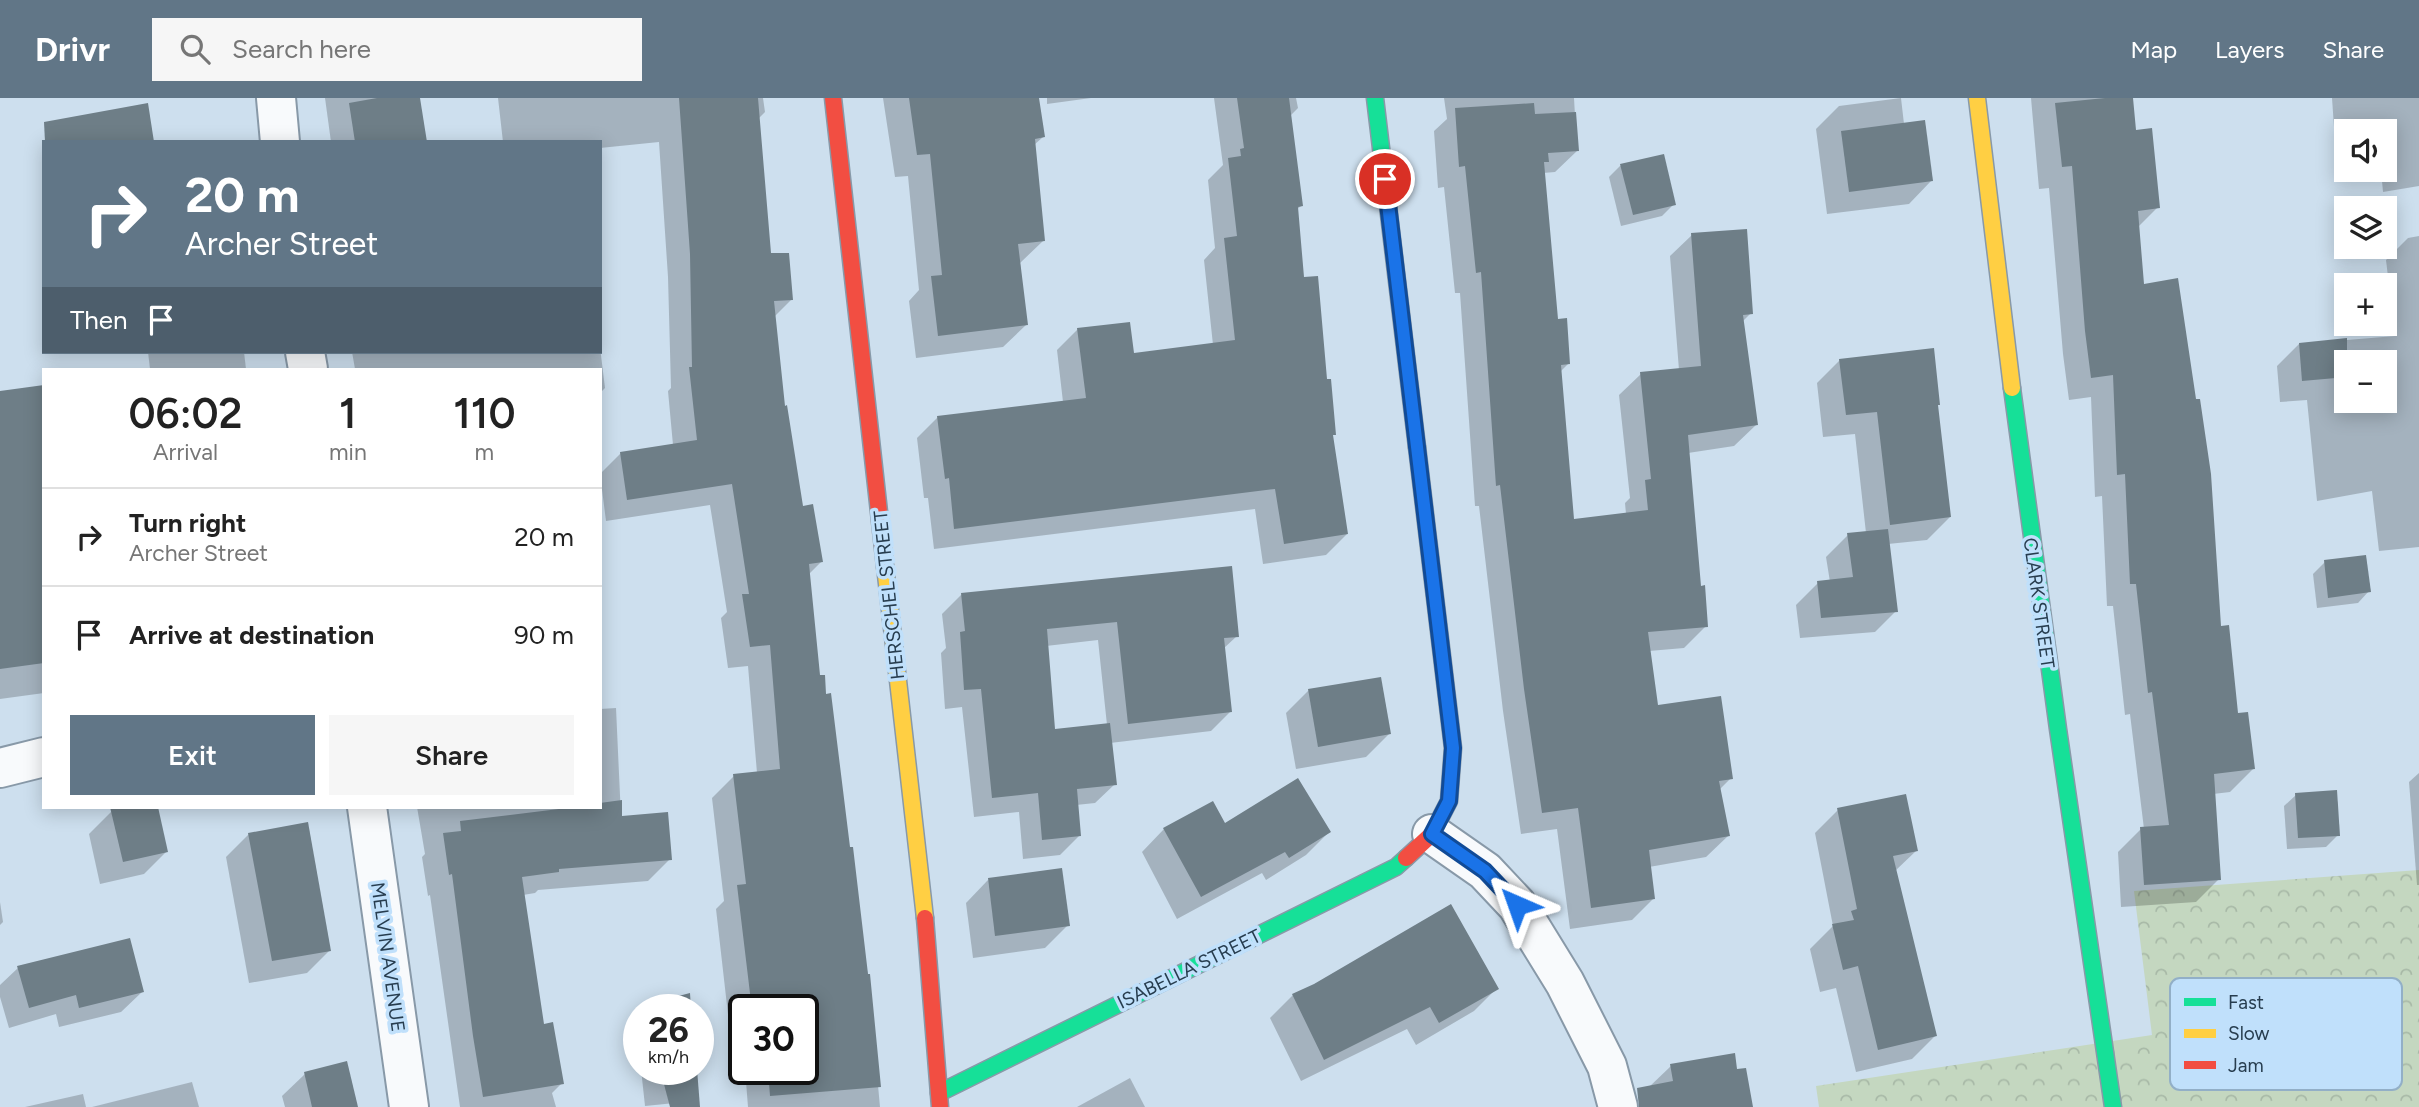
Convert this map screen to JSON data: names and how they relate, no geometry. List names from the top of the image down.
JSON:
{
  "streets": {
    "street": [
      "HERSCHEL STREET",
      "CLARK STREET",
      "MELVIN AVENUE",
      "ISABELLA STREET"
    ]
  },
  "crossings": [
    ["HERSCHEL STREET", "ISABELLA STREET"]
  ],
  "legend": ["Fast", "Slow", "Jam"],
  "page": {
    "header": "Drivr",
    "search": "Search here",
    "nav": ["Map", "Layers", "Share"],
    "map_buttons": ["+", "−"],
    "turn": ["20 m", "Archer Street"],
    "then": "Then",
    "eta": [
      "06:02",
      "Arrival",
      "1",
      "min",
      "110",
      "m"
    ],
    "list": [
      {
        "name": "Turn right",
        "note": "Archer Street",
        "value": "20 m"
      },
      {
        "name": "Arrive at destination",
        "value": "90 m"
      }
    ],
    "buttons": ["Exit", "Share"],
    "speed": "26 km/h",
    "limit": "30"
  }
}
